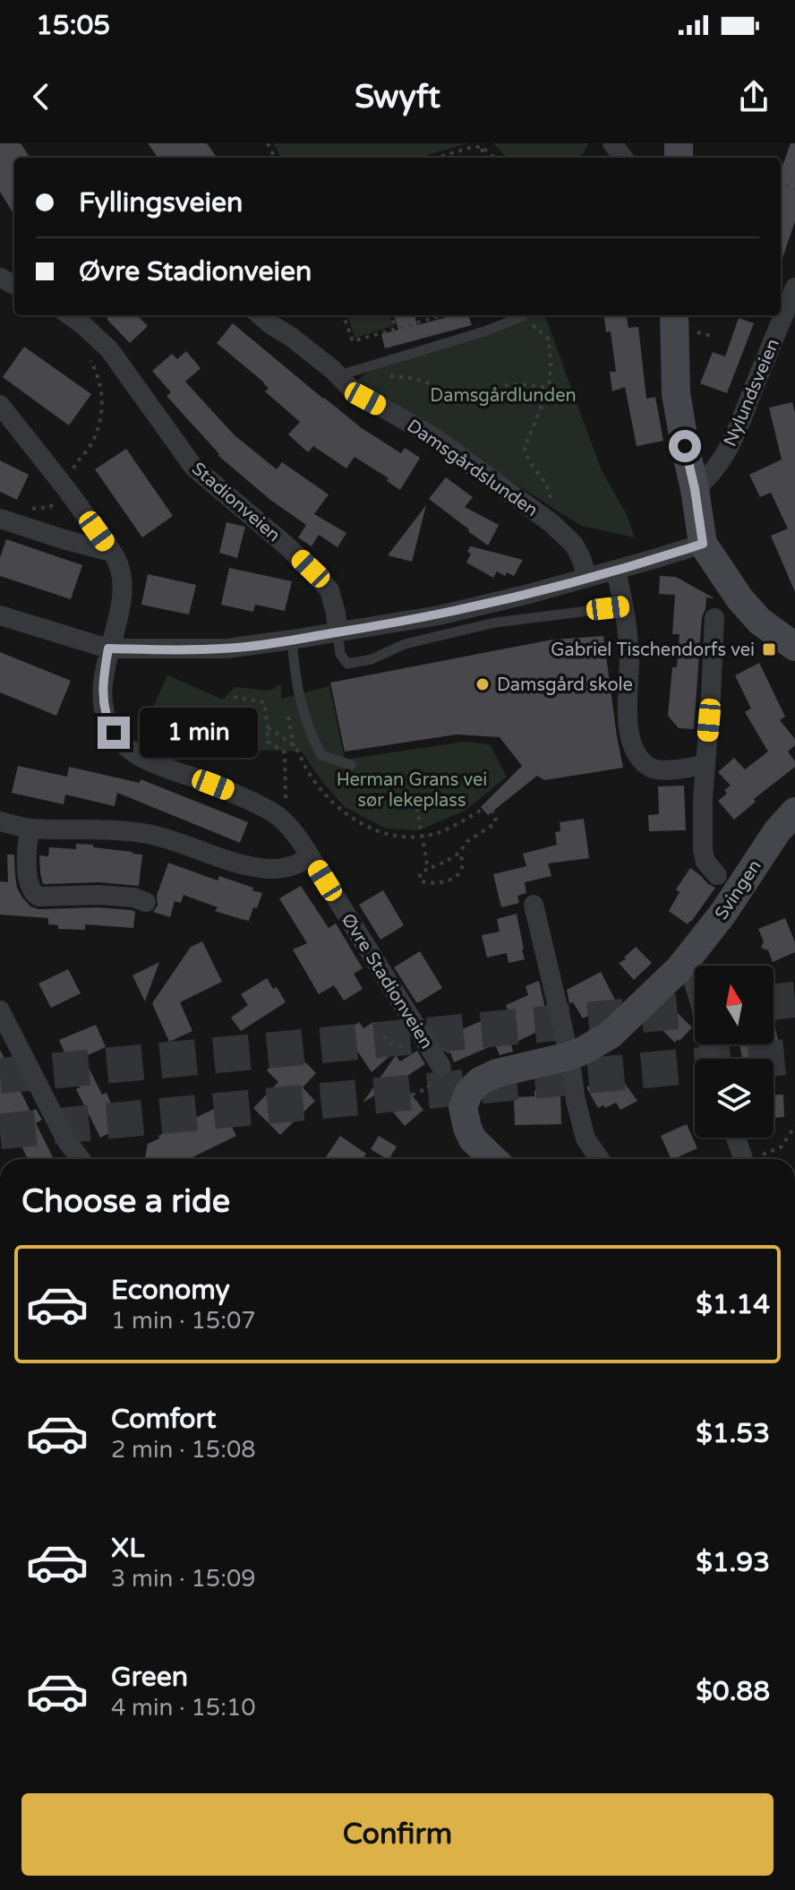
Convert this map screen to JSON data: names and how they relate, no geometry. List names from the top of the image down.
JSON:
{
  "streets": {
    "main road": ["Svingen"],
    "street": [
      "Nylundsveien",
      "Damsgårdslunden",
      "Stadionveien",
      "Øvre Stadionveien"
    ]
  },
  "parks": ["Damsgårdlunden", "Herman Grans vei sør lekeplass"],
  "places": {
    "transit": ["Gabriel Tischendorfs vei"],
    "other": ["Damsgård skole"]
  },
  "north": "top",
  "page": {
    "status": "15:05",
    "header": "Swyft",
    "banner": ["Fyllingsveien", "Øvre Stadionveien"],
    "bubble": "1 min",
    "heading": "Choose a ride",
    "list": [
      {
        "name": "Economy",
        "note": "1 min · 15:07",
        "value": "$1.14"
      },
      {
        "name": "Comfort",
        "note": "2 min · 15:08",
        "value": "$1.53"
      },
      {
        "name": "XL",
        "note": "3 min · 15:09",
        "value": "$1.93"
      },
      {
        "name": "Green",
        "note": "4 min · 15:10",
        "value": "$0.88"
      }
    ],
    "buttons": "Confirm"
  }
}
